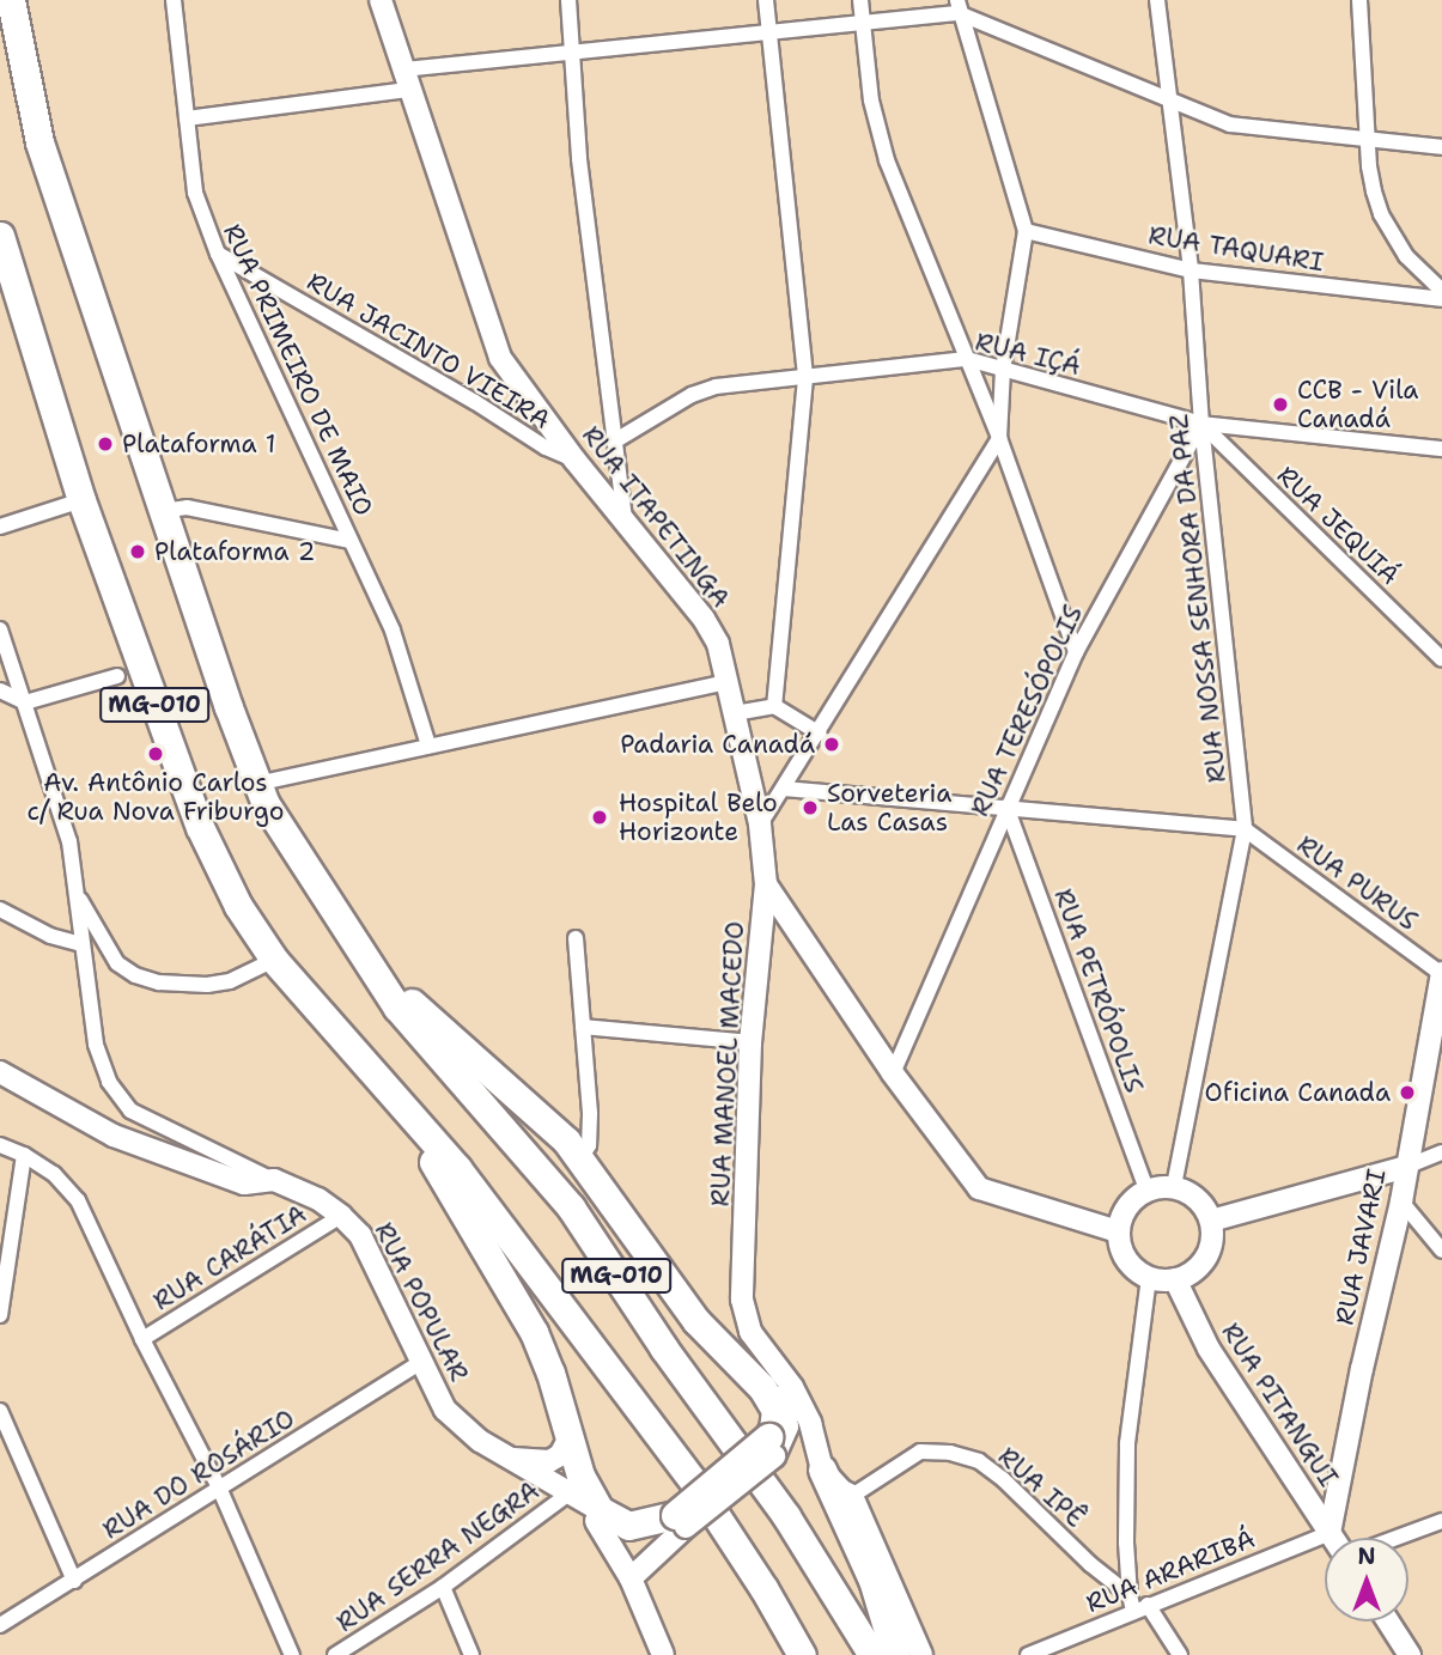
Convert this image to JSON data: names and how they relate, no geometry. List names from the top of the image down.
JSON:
{
  "streets": {
    "highway": ["MG-010"],
    "street": [
      "RUA TAQUARI",
      "RUA JACINTO VIEIRA",
      "RUA IÇÁ",
      "RUA PRIMEIRO DE MAIO",
      "RUA ITAPETINGA",
      "RUA JEQUIÁ",
      "RUA NOSSA SENHORA DA PAZ",
      "RUA TERESÓPOLIS",
      "RUA PURUS",
      "RUA PETRÓPOLIS",
      "RUA MANOEL MACEDO",
      "RUA JAVARI",
      "RUA CARÁTIA",
      "RUA POPULAR",
      "RUA PITANGUI",
      "RUA DO ROSÁRIO",
      "RUA IPÊ",
      "RUA SERRA NEGRA",
      "RUA ARARIBÁ"
    ]
  },
  "crossings": [
    ["RUA TAQUARI", "RUA NOSSA SENHORA DA PAZ"],
    ["RUA JACINTO VIEIRA", "RUA PRIMEIRO DE MAIO"],
    ["RUA JACINTO VIEIRA", "RUA ITAPETINGA"],
    ["RUA IÇÁ", "RUA JEQUIÁ"],
    ["RUA IÇÁ", "RUA NOSSA SENHORA DA PAZ"],
    ["RUA IÇÁ", "RUA TERESÓPOLIS"],
    ["RUA ITAPETINGA", "RUA NOSSA SENHORA DA PAZ"],
    ["RUA ITAPETINGA", "RUA TERESÓPOLIS"],
    ["RUA ITAPETINGA", "RUA PETRÓPOLIS"],
    ["RUA ITAPETINGA", "RUA MANOEL MACEDO"],
    ["RUA ITAPETINGA", "RUA PITANGUI"],
    ["RUA JEQUIÁ", "RUA NOSSA SENHORA DA PAZ"],
    ["RUA JEQUIÁ", "RUA TERESÓPOLIS"],
    ["RUA NOSSA SENHORA DA PAZ", "RUA TERESÓPOLIS"],
    ["RUA NOSSA SENHORA DA PAZ", "RUA PURUS"],
    ["RUA NOSSA SENHORA DA PAZ", "RUA PETRÓPOLIS"],
    ["RUA NOSSA SENHORA DA PAZ", "RUA PITANGUI"],
    ["RUA TERESÓPOLIS", "RUA PETRÓPOLIS"],
    ["RUA PURUS", "RUA JAVARI"],
    ["RUA PETRÓPOLIS", "RUA PITANGUI"],
    ["RUA JAVARI", "RUA PITANGUI"],
    ["RUA JAVARI", "RUA ARARIBÁ"],
    ["RUA CARÁTIA", "RUA POPULAR"],
    ["RUA POPULAR", "RUA DO ROSÁRIO"],
    ["RUA POPULAR", "RUA SERRA NEGRA"],
    ["RUA PITANGUI", "RUA ARARIBÁ"]
  ],
  "places": [
    "CCB - Vila Canadá",
    "Plataforma 1",
    "Plataforma 2",
    "Padaria Canadá",
    "Av. Antônio Carlos c/ Rua Nova Friburgo",
    "Sorveteria Las Casas",
    "Hospital Belo Horizonte",
    "Oficina Canada"
  ],
  "north": "top"
}
